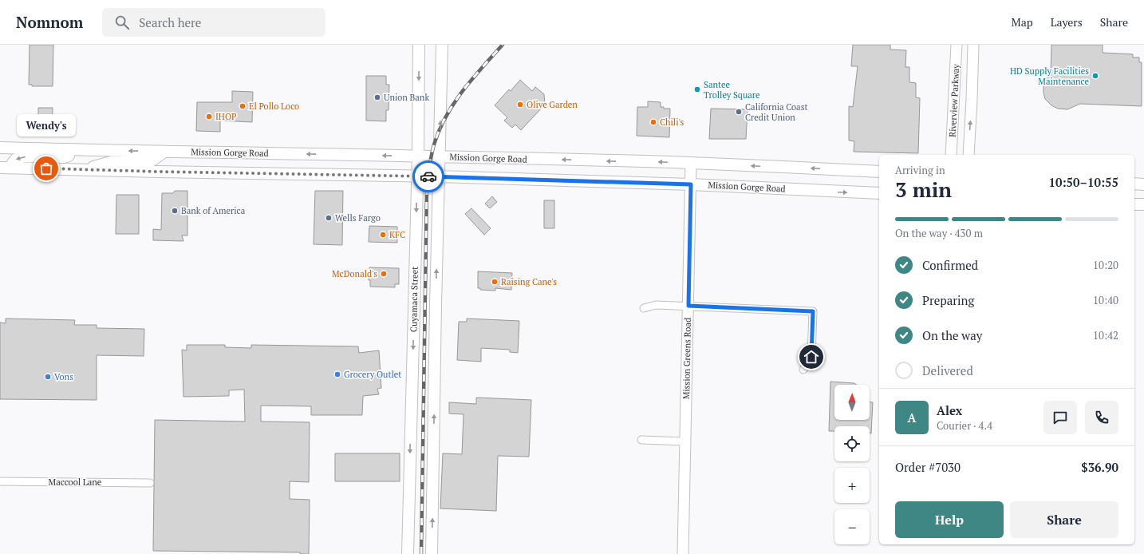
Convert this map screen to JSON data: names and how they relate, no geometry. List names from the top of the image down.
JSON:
{
  "streets": {
    "main road": ["Mission Gorge Road", "Cuyamaca Street"],
    "street": ["Riverview Parkway", "Mission Greens Road", "Maccool Lane"]
  },
  "crossings": [
    ["Mission Gorge Road", "Cuyamaca Street"],
    ["Mission Gorge Road", "Mission Greens Road"]
  ],
  "places": [
    "HD Supply Facilities Maintenance",
    "Santee Trolley Square",
    "Union Bank",
    "Olive Garden",
    "El Pollo Loco",
    "California Coast Credit Union",
    "IHOP",
    "Chili's",
    "Wendy's",
    "Bank of America",
    "Wells Fargo",
    "KFC",
    "McDonald's",
    "Raising Cane's",
    "Grocery Outlet",
    "Vons"
  ],
  "north": "top",
  "page": {
    "header": "Nomnom",
    "search": "Search here",
    "nav": ["Map", "Layers", "Share"],
    "bubble": "Wendy's",
    "heading": ["3 min", "Arriving in", "10:50–10:55"],
    "panel": [
      "Alex",
      "Courier · 4.4",
      "Order #7030",
      "$36.90"
    ],
    "bar": "On the way · 430 m",
    "list": [
      ["Confirmed", "10:20"],
      ["Preparing", "10:40"],
      ["On the way", "10:42"],
      "Delivered"
    ],
    "map_buttons": ["+", "−"],
    "round": "A",
    "buttons": ["Help", "Share"]
  }
}
